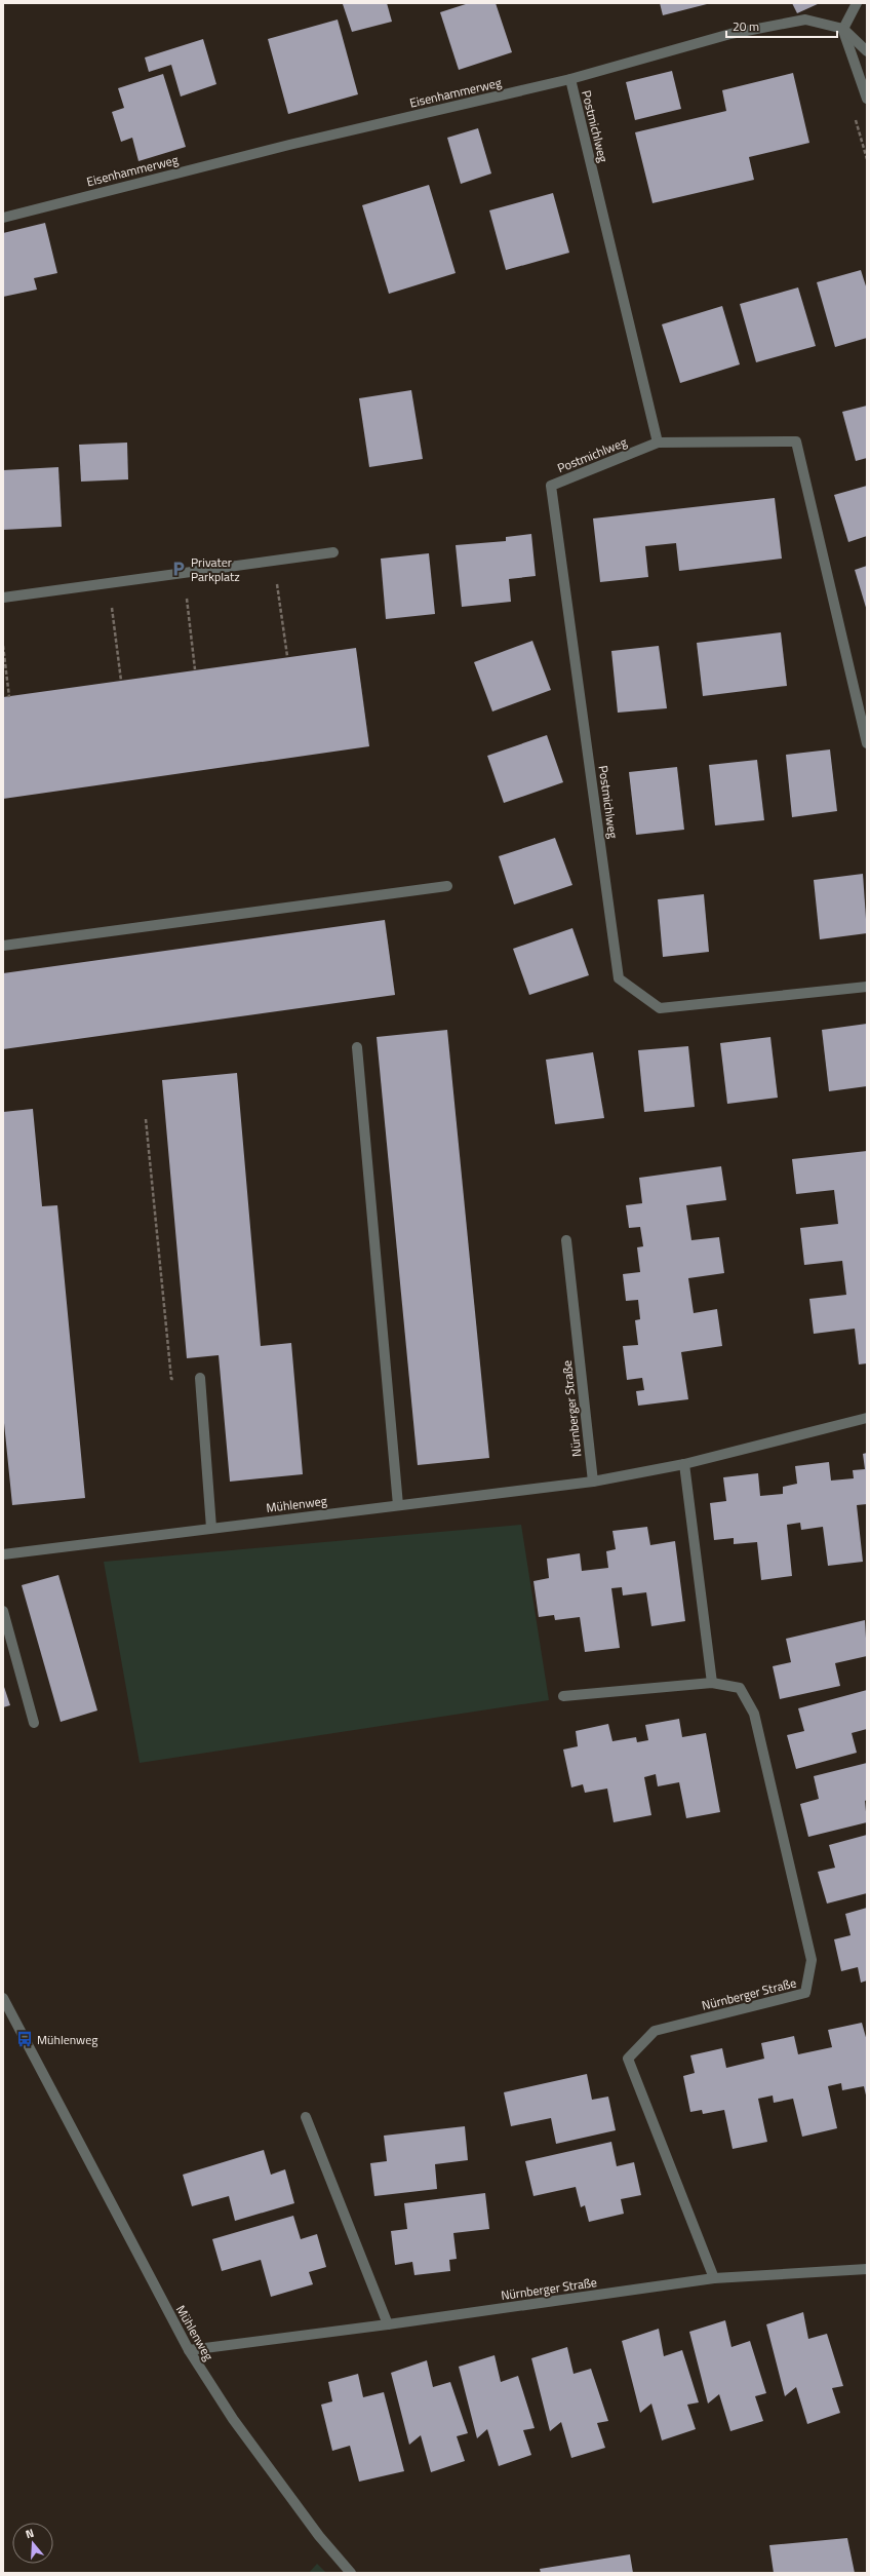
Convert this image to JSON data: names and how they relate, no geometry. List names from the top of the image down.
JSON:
{
  "streets": {
    "street": [
      "Eisenhammerweg",
      "Postmichlweg",
      "Nürnberger Straße",
      "Mühlenweg"
    ]
  },
  "crossings": [
    ["Eisenhammerweg", "Postmichlweg"],
    ["Nürnberger Straße", "Mühlenweg"]
  ],
  "places": {
    "parking": ["Privater Parkplatz"],
    "bus stop": ["Mühlenweg"]
  },
  "scale_bar": "20 m",
  "north": "top"
}
